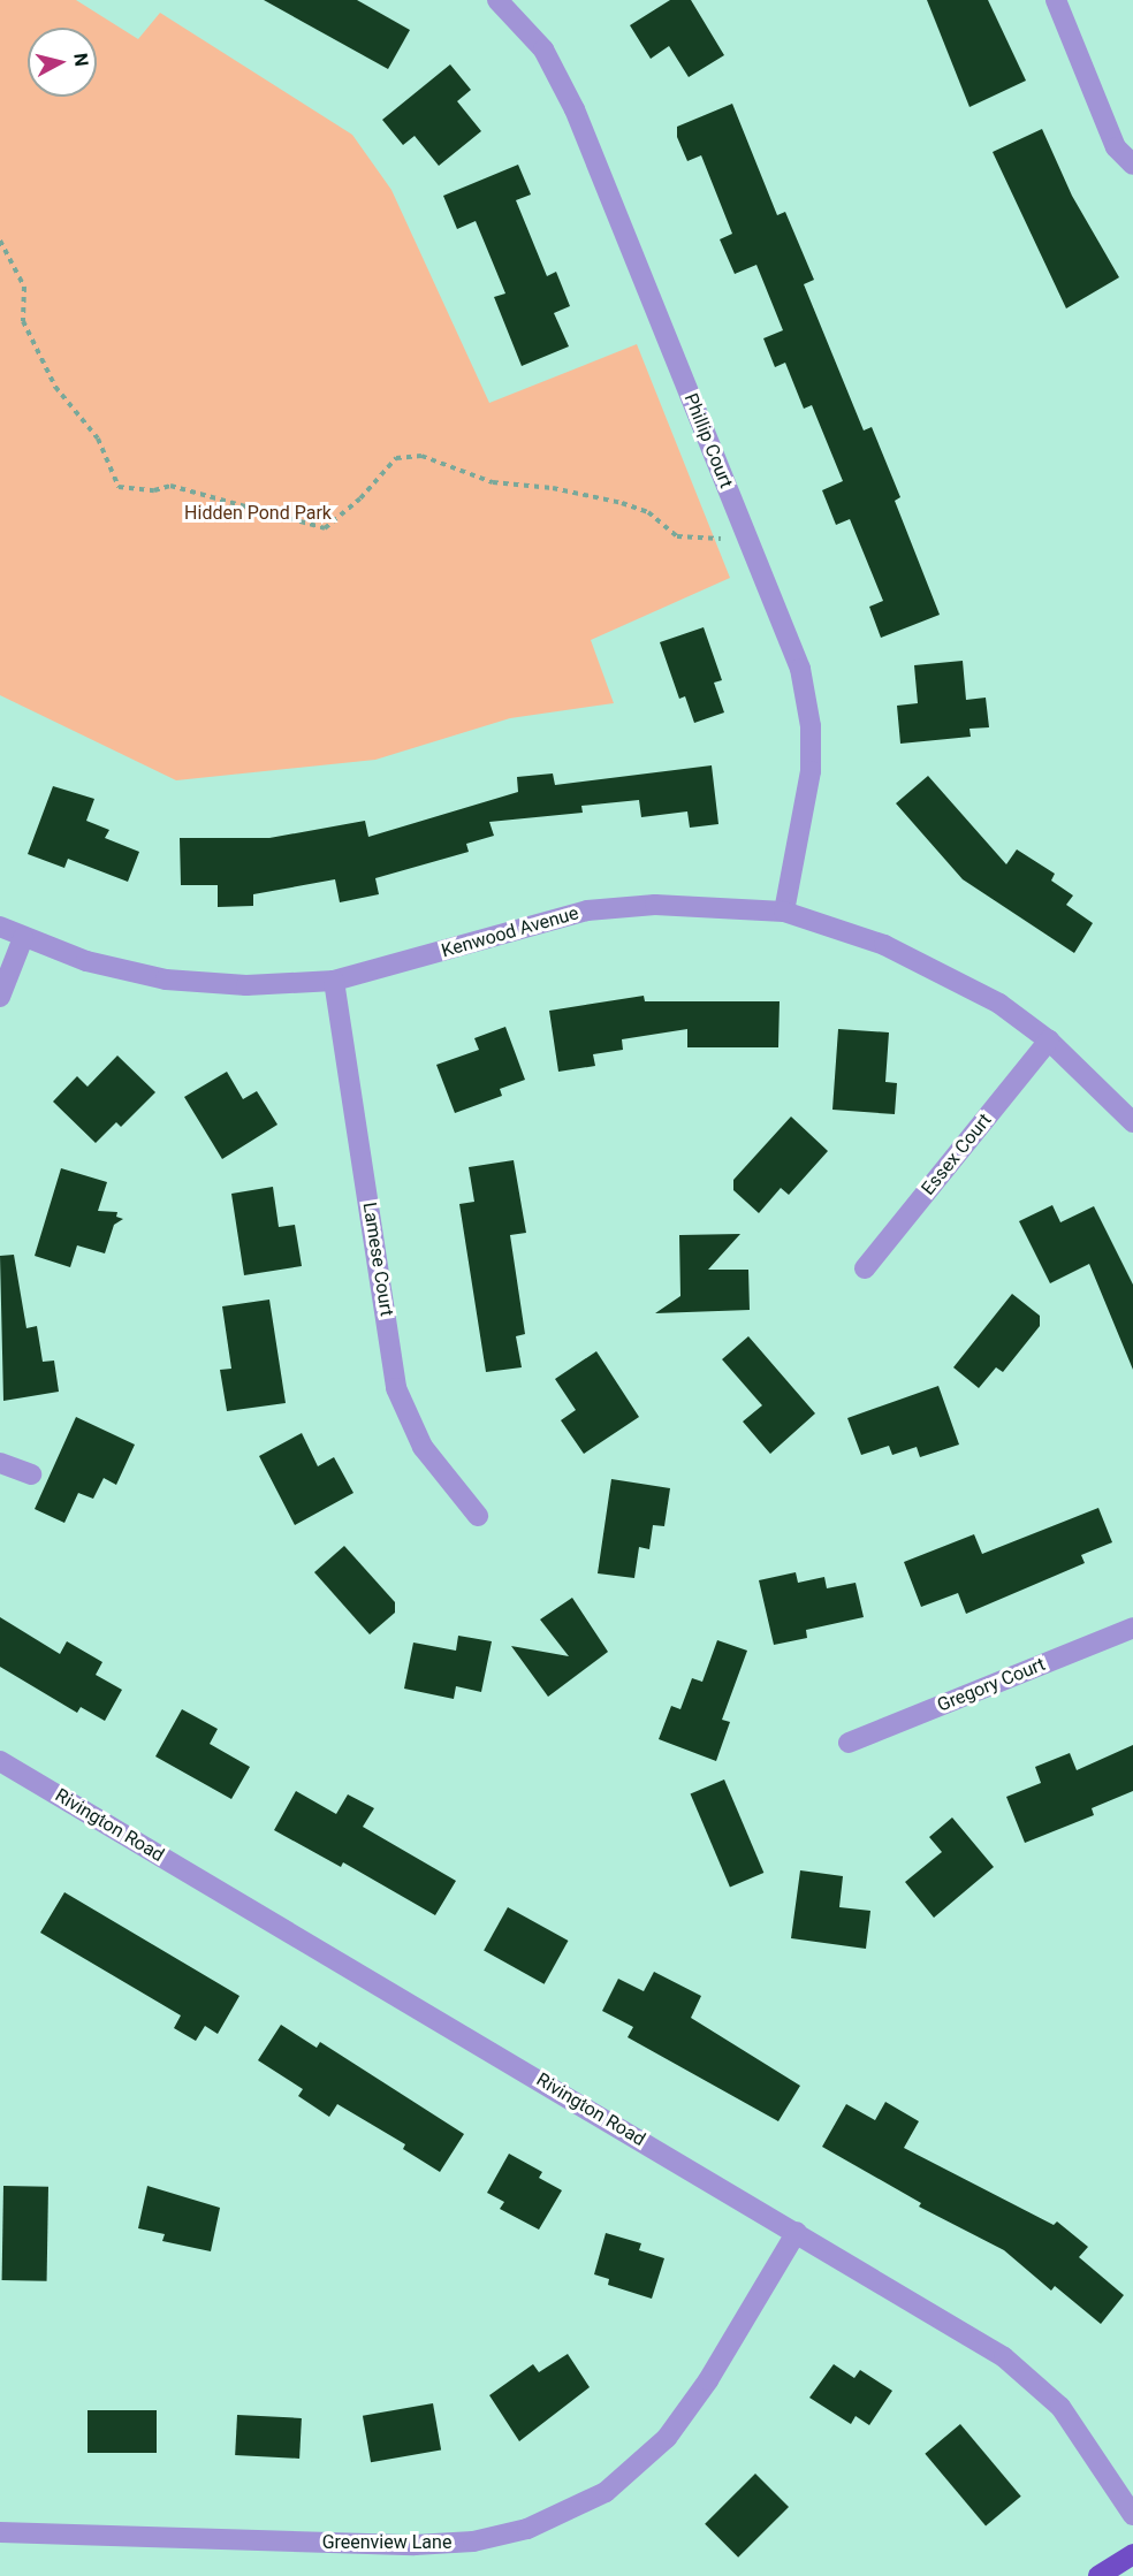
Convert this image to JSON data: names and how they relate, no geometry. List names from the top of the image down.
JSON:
{
  "streets": {
    "street": [
      "Phillip Court",
      "Kenwood Avenue",
      "Essex Court",
      "Lamese Court",
      "Gregory Court",
      "Rivington Road",
      "Greenview Lane"
    ]
  },
  "crossings": [
    ["Phillip Court", "Kenwood Avenue"],
    ["Kenwood Avenue", "Essex Court"],
    ["Kenwood Avenue", "Lamese Court"],
    ["Rivington Road", "Greenview Lane"]
  ],
  "parks": ["Hidden Pond Park"],
  "north": "right"
}
